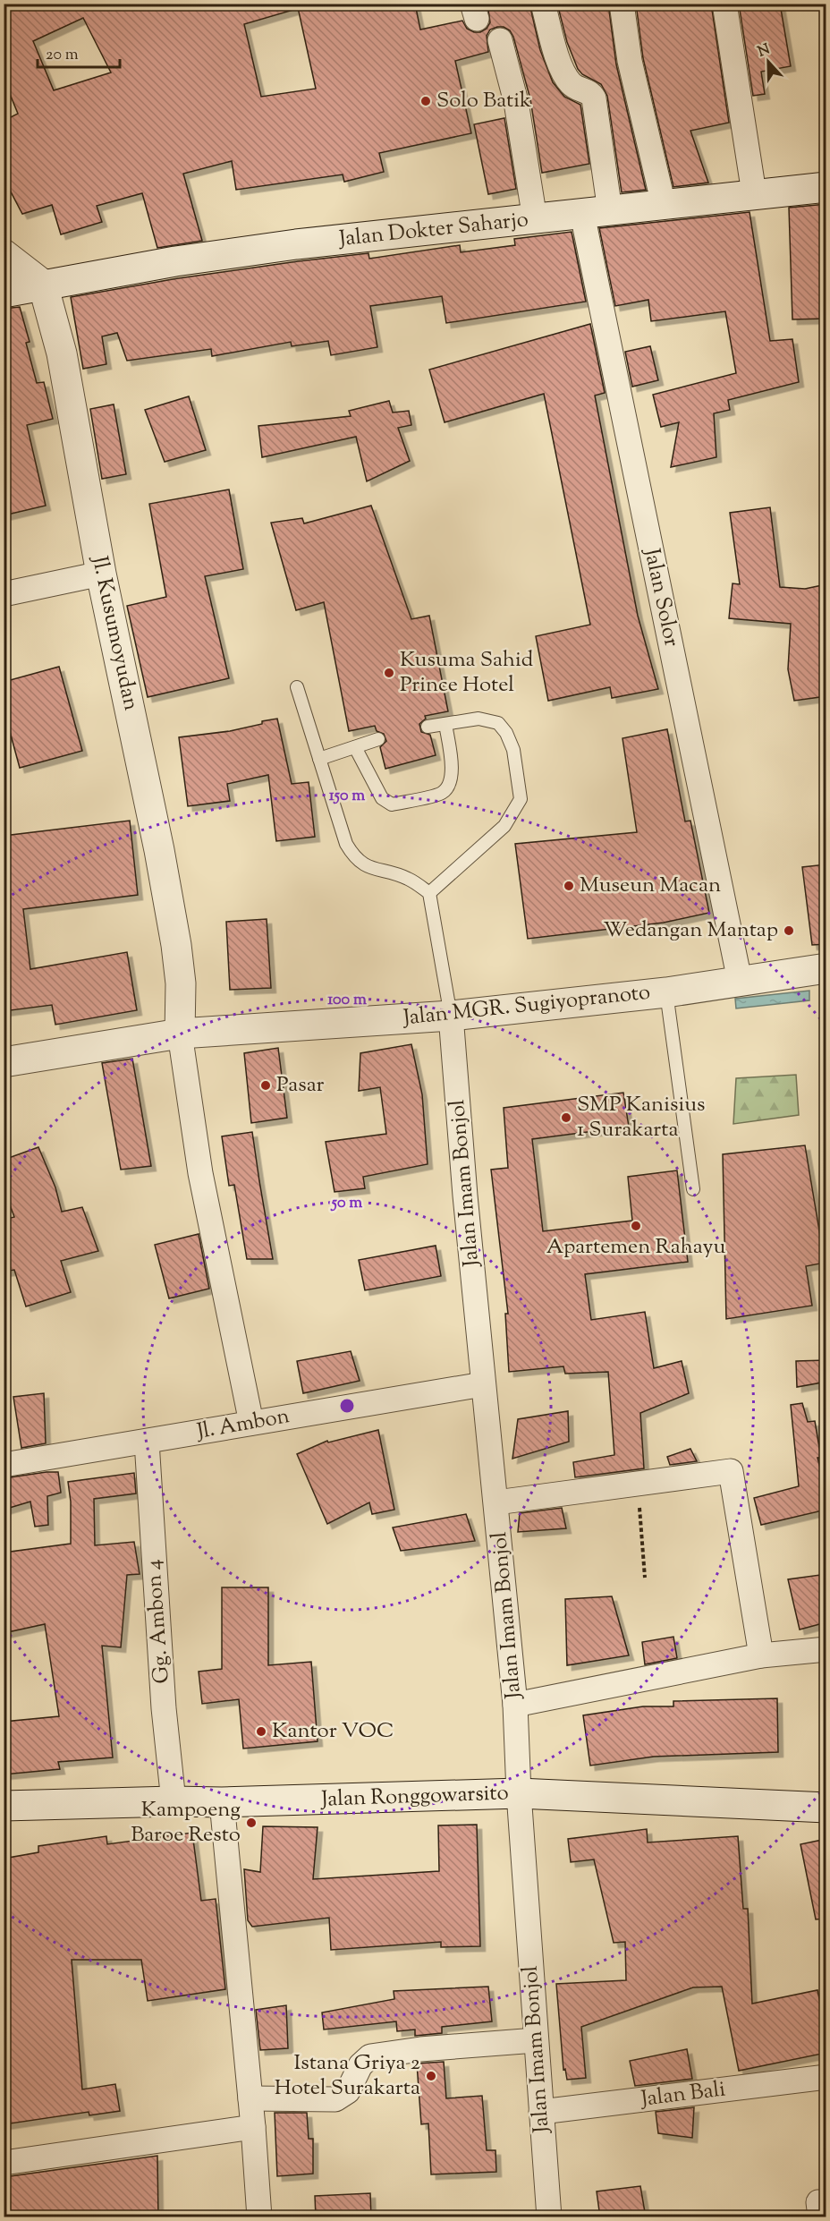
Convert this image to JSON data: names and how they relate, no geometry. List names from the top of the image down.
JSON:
{
  "streets": {
    "main road": [
      "Jalan Dokter Saharjo",
      "Jl. Kusumoyudan",
      "Jalan MGR. Sugiyopranoto",
      "Jalan Ronggowarsito"
    ],
    "street": [
      "Jalan Solor",
      "Jalan Imam Bonjol",
      "Jl. Ambon",
      "Gg. Ambon 4",
      "Jalan Bali"
    ]
  },
  "crossings": [
    ["Jalan Dokter Saharjo", "Jalan Solor"],
    ["Jalan Dokter Saharjo", "Jl. Kusumoyudan"],
    ["Jalan Solor", "Jalan MGR. Sugiyopranoto"],
    ["Jl. Kusumoyudan", "Jalan MGR. Sugiyopranoto"],
    ["Jalan MGR. Sugiyopranoto", "Jalan Imam Bonjol"],
    ["Jalan Imam Bonjol", "Jl. Ambon"],
    ["Jalan Imam Bonjol", "Jalan Ronggowarsito"],
    ["Jalan Imam Bonjol", "Jalan Bali"],
    ["Jl. Ambon", "Gg. Ambon 4"],
    ["Gg. Ambon 4", "Jalan Ronggowarsito"]
  ],
  "places": [
    "Solo Batik",
    "Kusuma Sahid Prince Hotel",
    "Museun Macan",
    "Wedangan Mantap",
    "Pasar",
    "SMP Kanisius 1 Surakarta",
    "Apartemen Rahayu",
    "Kantor VOC",
    "Kampoeng Baroe Resto",
    "Istana Griya 2 Hotel Surakarta"
  ],
  "scale_bar": "20 m",
  "north": "top",
  "rings": ["150 m", "100 m", "50 m"]
}
